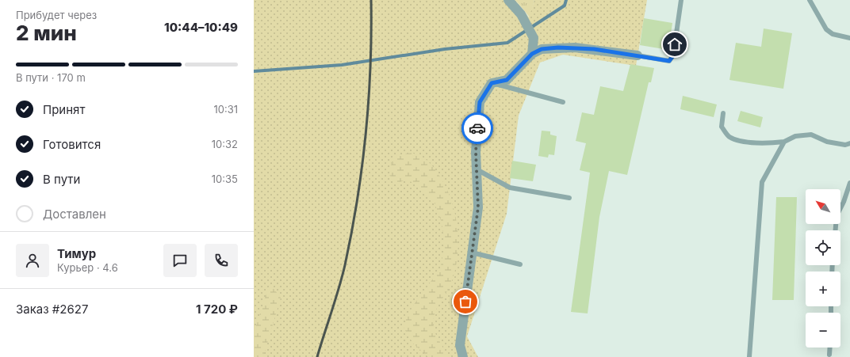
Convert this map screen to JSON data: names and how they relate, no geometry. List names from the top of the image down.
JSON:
{
  "north": "top left",
  "page": {
    "heading": ["2 мин", "Прибудет через", "10:44–10:49"],
    "panel": [
      "Тимур",
      "Курьер · 4.6",
      "Заказ #2627",
      "1 720 ₽"
    ],
    "bar": "В пути · 170 m",
    "list": [
      ["Принят", "10:31"],
      ["Готовится", "10:32"],
      ["В пути", "10:35"],
      "Доставлен"
    ],
    "map_buttons": ["+", "−"]
  }
}
